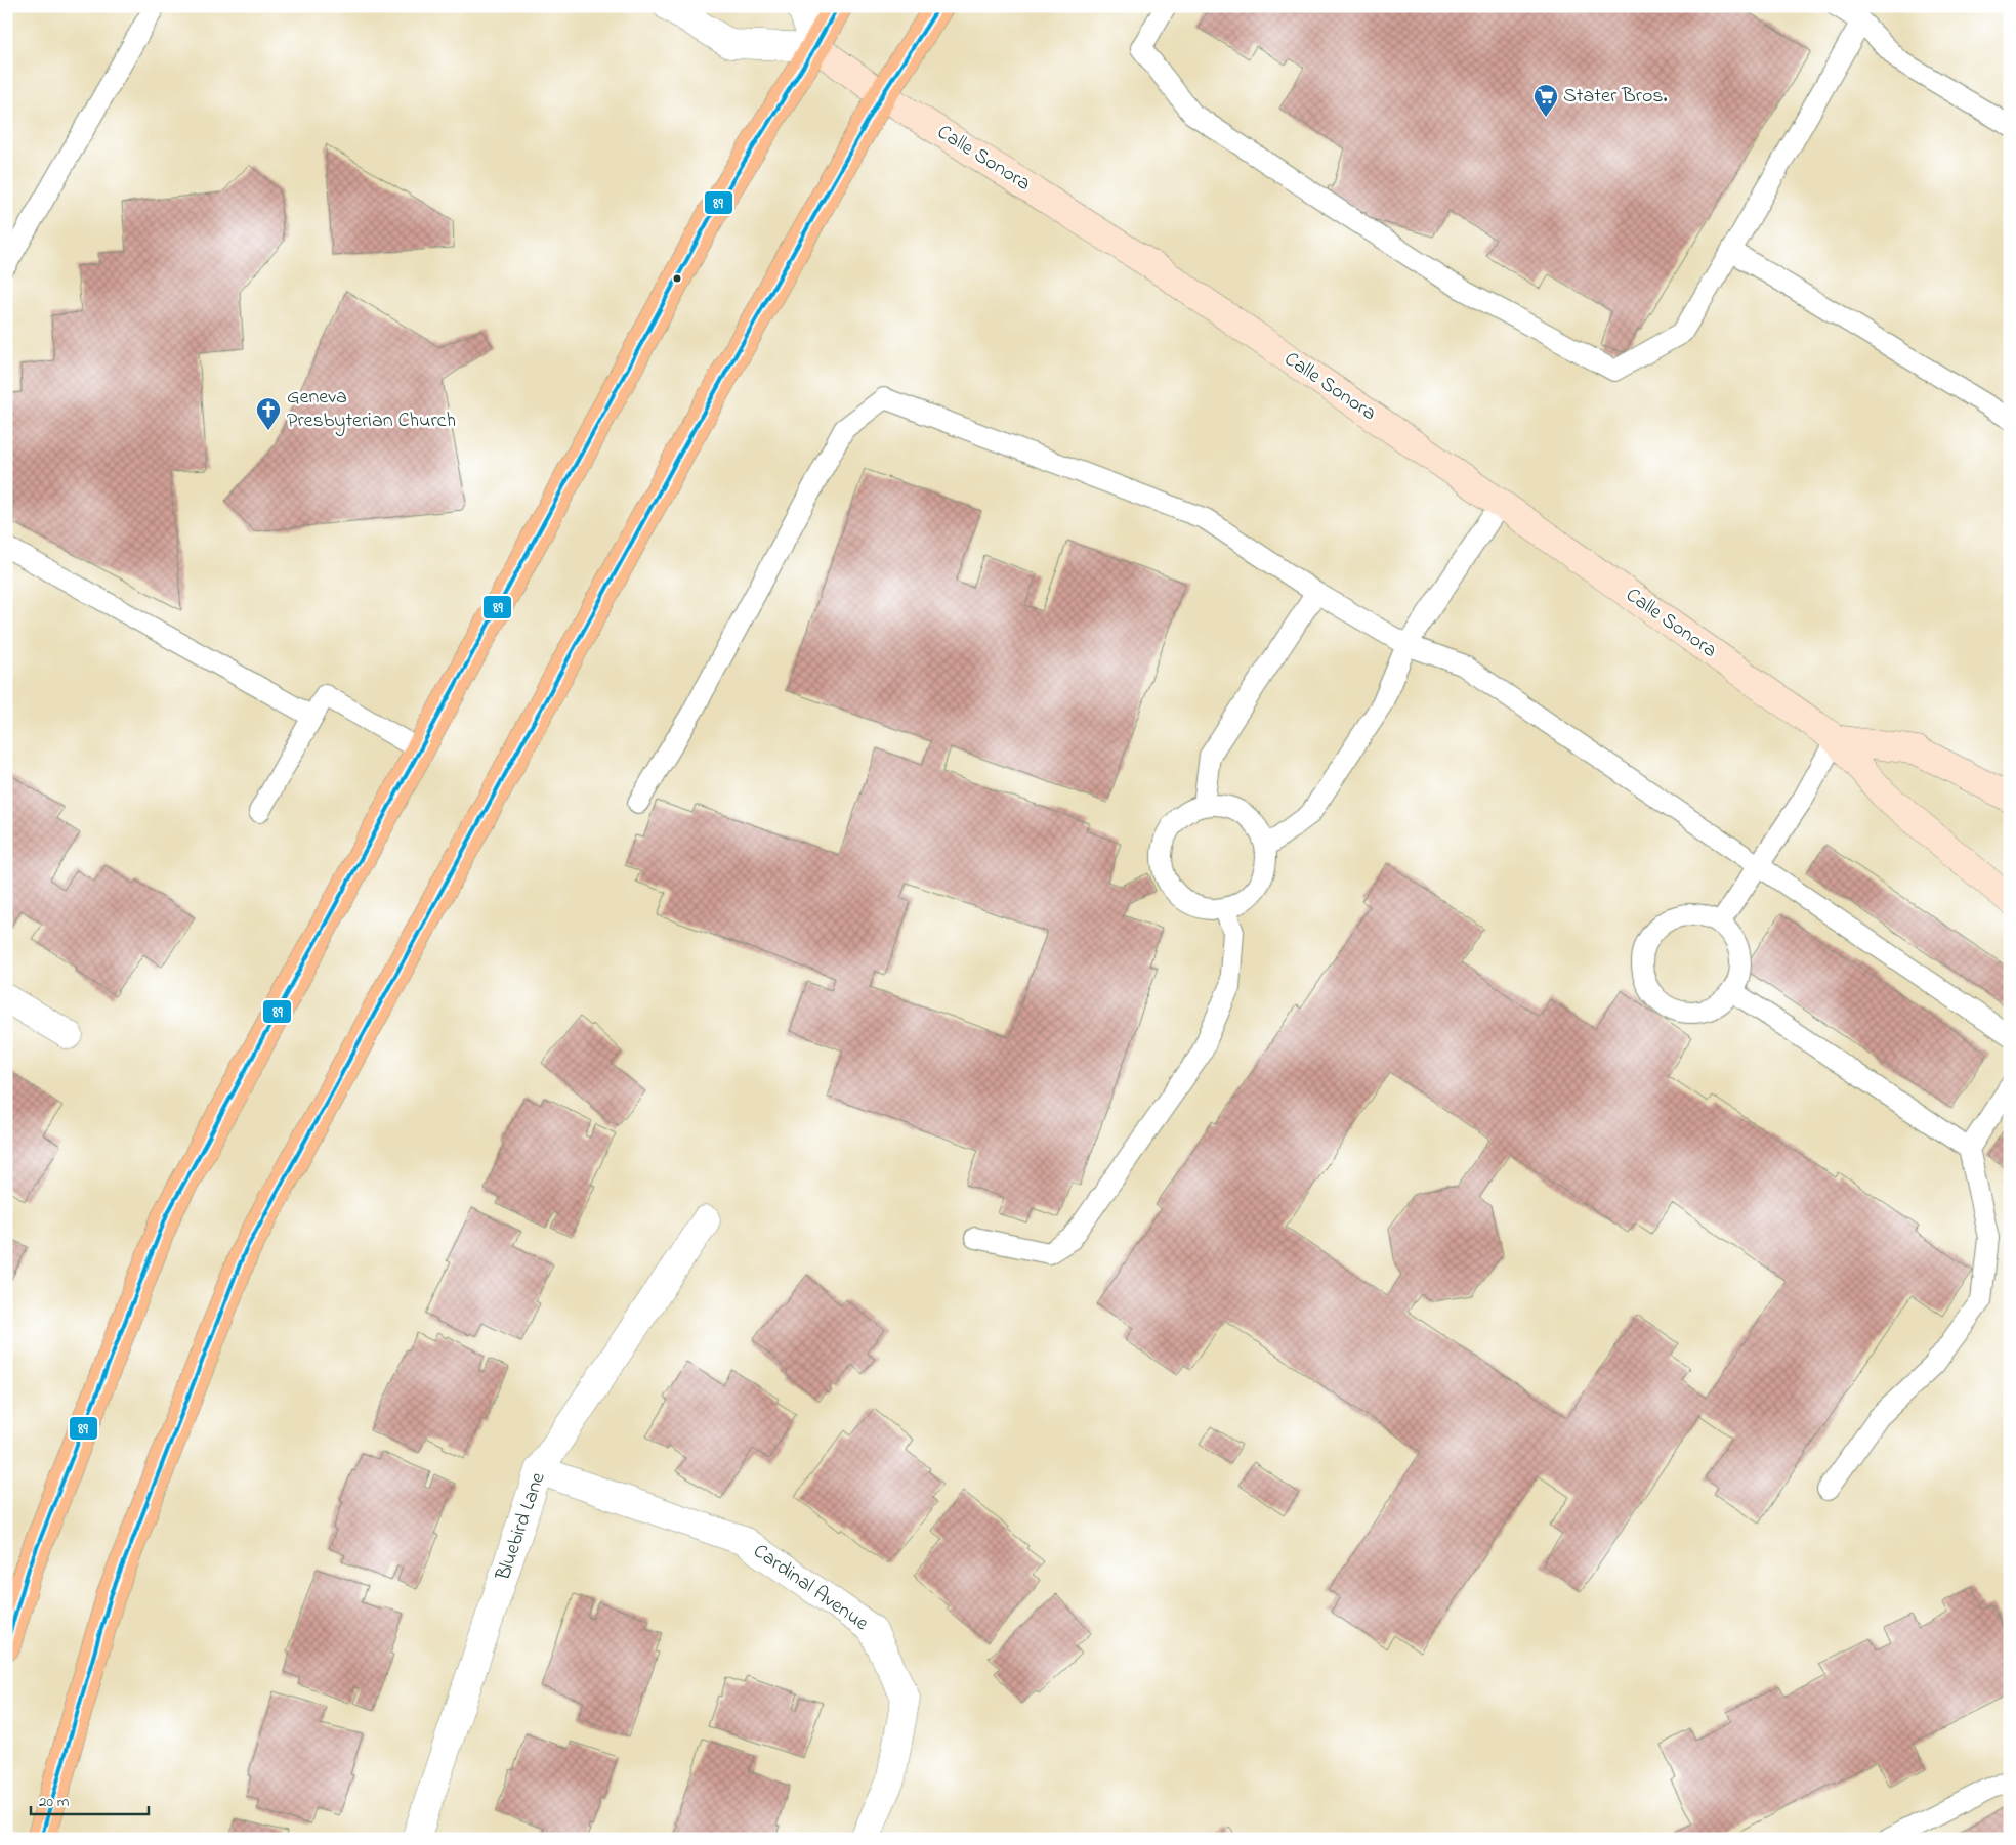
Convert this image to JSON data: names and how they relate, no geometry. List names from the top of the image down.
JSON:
{
  "streets": {
    "street": ["Calle Sonora", "Bluebird Lane", "Cardinal Avenue"]
  },
  "crossings": [
    ["Bluebird Lane", "Cardinal Avenue"]
  ],
  "places": {
    "supermarket": ["Stater Bros."],
    "church": ["Geneva Presbyterian Church"]
  },
  "lines": ["transit line 89"],
  "scale_bar": "20 m"
}
